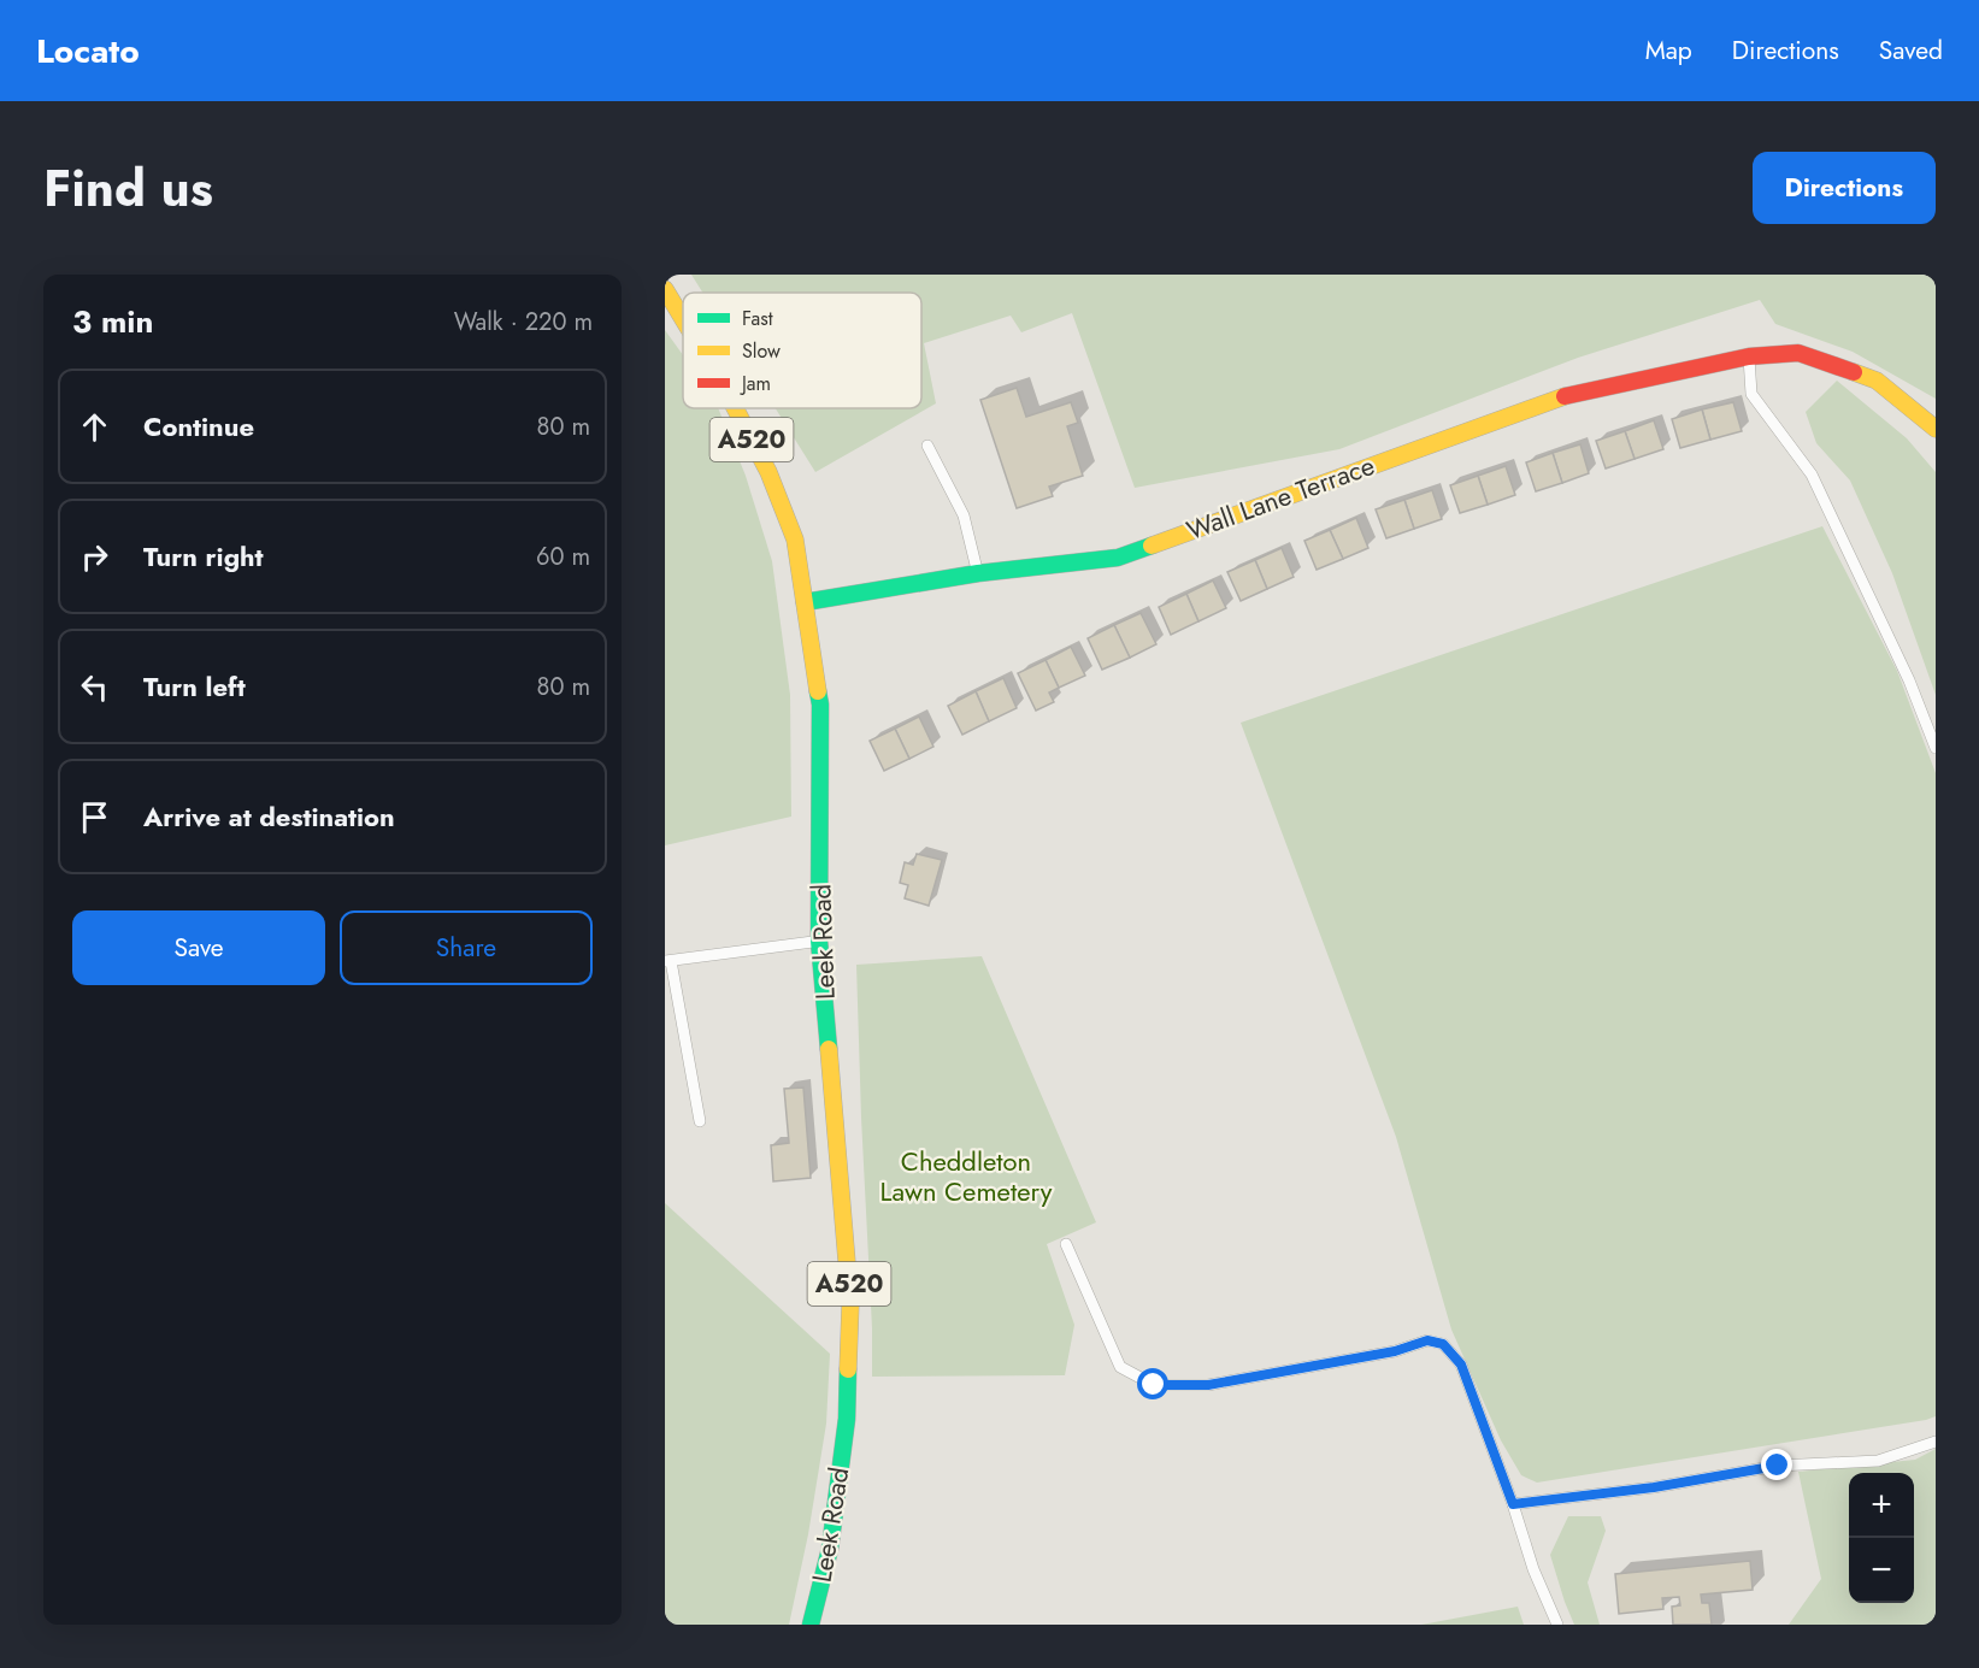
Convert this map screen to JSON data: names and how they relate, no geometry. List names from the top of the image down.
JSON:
{
  "streets": {
    "main road": ["A520", "Wall Lane Terrace", "Leek Road"]
  },
  "crossings": [
    ["Wall Lane Terrace", "Leek Road"]
  ],
  "parks": ["Cheddleton Lawn Cemetery"],
  "legend": ["Fast", "Slow", "Jam"],
  "page": {
    "header": "Locato",
    "nav": ["Map", "Directions", "Saved"],
    "title": "Find us",
    "buttons": [
      "Directions",
      ["Save", "Share"]
    ],
    "heading": ["3 min", "Walk · 220 m"],
    "list": [
      ["Continue", "80 m"],
      ["Turn right", "60 m"],
      ["Turn left", "80 m"],
      "Arrive at destination"
    ],
    "map_buttons": ["+", "−"]
  }
}
